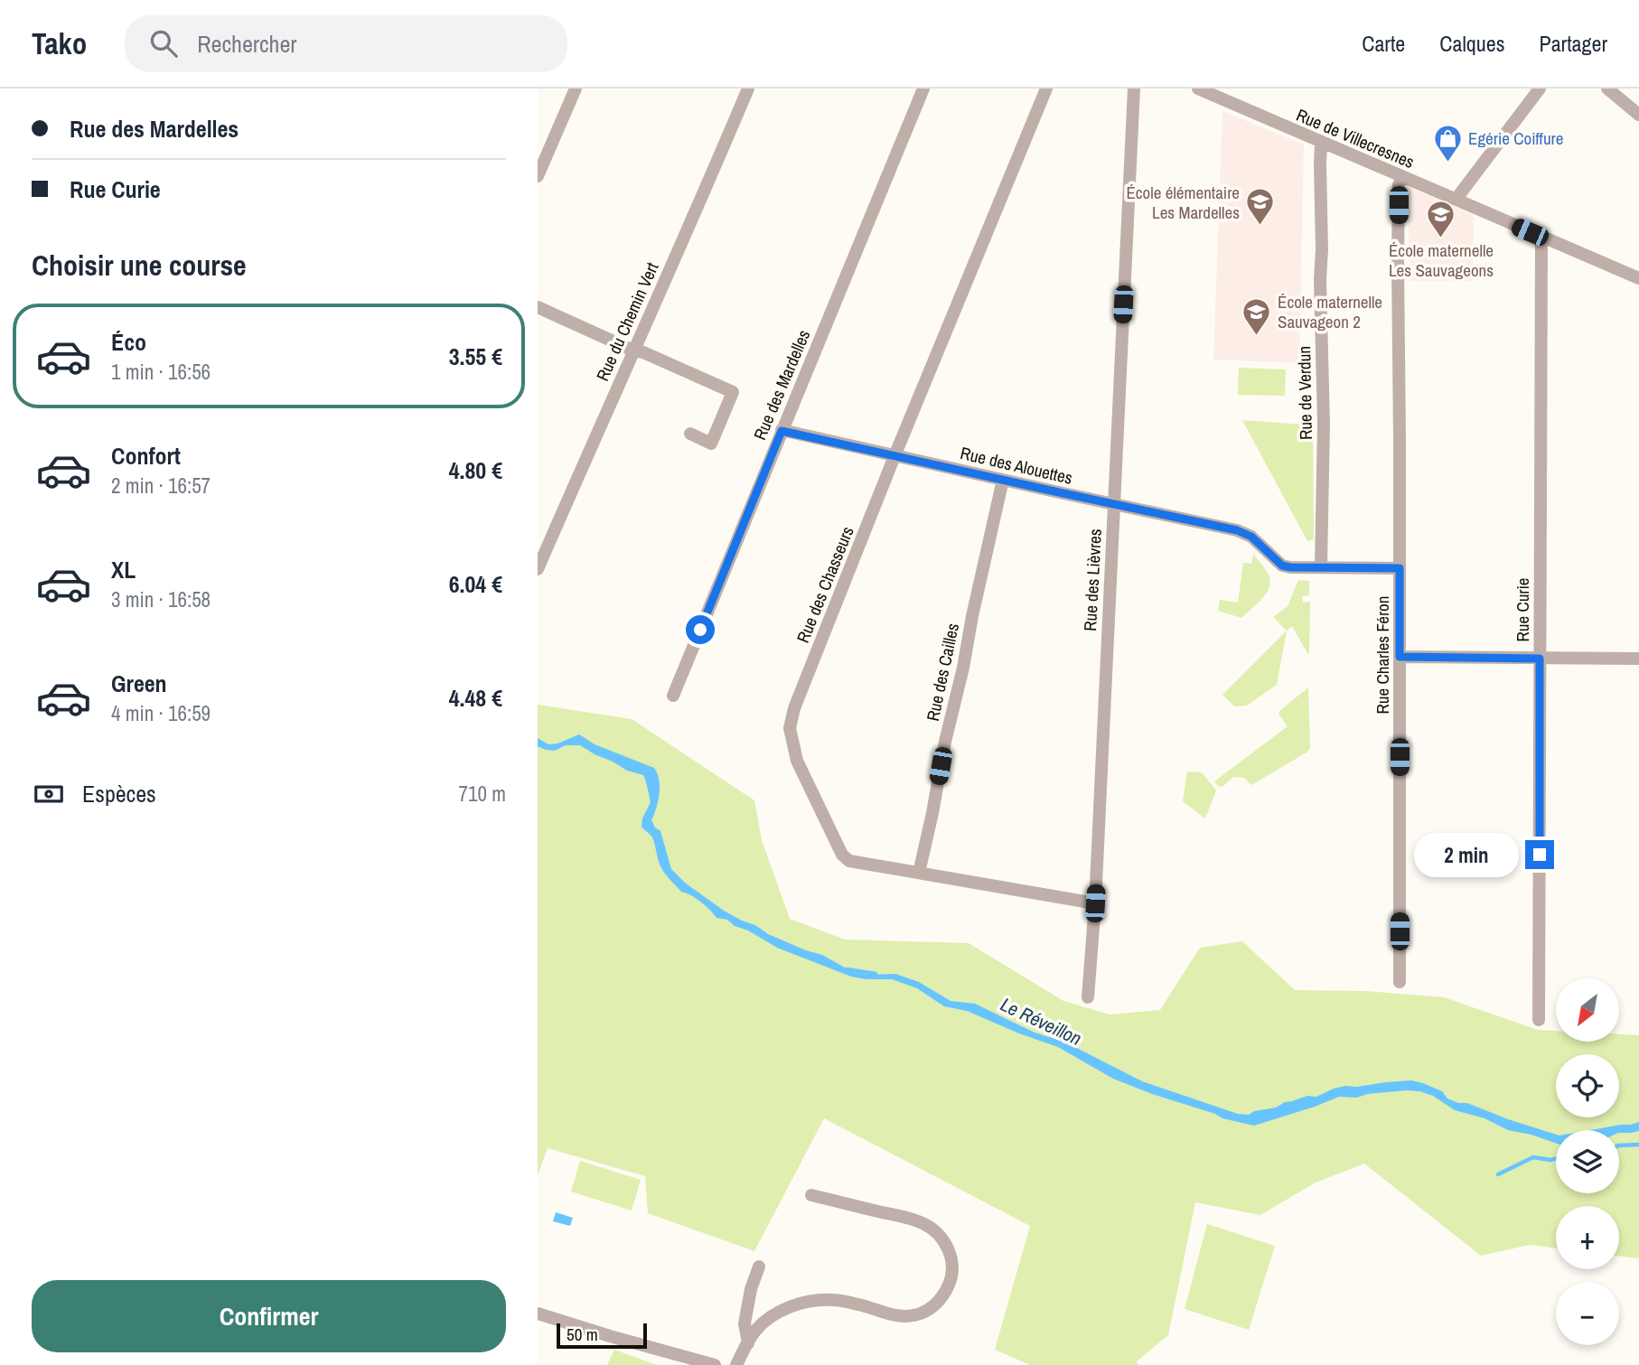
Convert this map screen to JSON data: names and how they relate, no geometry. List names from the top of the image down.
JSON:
{
  "streets": {
    "street": [
      "Rue de Villecresnes",
      "Rue du Chemin Vert",
      "Rue des Mardelles",
      "Rue de Verdun",
      "Rue des Alouettes",
      "Rue des Lièvres",
      "Rue des Chasseurs",
      "Rue Curie",
      "Rue Charles Féron",
      "Rue des Cailles"
    ]
  },
  "crossings": [
    ["Rue de Villecresnes", "Rue de Verdun"],
    ["Rue de Villecresnes", "Rue Curie"],
    ["Rue de Villecresnes", "Rue Charles Féron"],
    ["Rue des Mardelles", "Rue des Alouettes"],
    ["Rue de Verdun", "Rue des Alouettes"],
    ["Rue des Alouettes", "Rue des Lièvres"],
    ["Rue des Alouettes", "Rue des Chasseurs"],
    ["Rue des Alouettes", "Rue Charles Féron"],
    ["Rue des Alouettes", "Rue des Cailles"],
    ["Rue des Lièvres", "Rue des Chasseurs"],
    ["Rue des Chasseurs", "Rue des Cailles"]
  ],
  "water": ["Le Réveillon"],
  "places": {
    "shop": ["Egérie Coiffure"],
    "school or university": ["École élémentaire Les Mardelles", "École maternelle Les Sauvageons", "École maternelle Sauvageon 2"]
  },
  "scale_bar": "50 m",
  "north": "bottom left",
  "page": {
    "header": "Tako",
    "search": "Rechercher",
    "nav": ["Carte", "Calques", "Partager"],
    "banner": ["Rue des Mardelles", "Rue Curie"],
    "heading": "Choisir une course",
    "list": [
      {
        "name": "Éco",
        "note": "1 min · 16:56",
        "value": "3.55 €"
      },
      {
        "name": "Confort",
        "note": "2 min · 16:57",
        "value": "4.80 €"
      },
      {
        "name": "XL",
        "note": "3 min · 16:58",
        "value": "6.04 €"
      },
      {
        "name": "Green",
        "note": "4 min · 16:59",
        "value": "4.48 €"
      }
    ],
    "pay": ["Espèces", "710 m"],
    "bubble": "2 min",
    "map_buttons": ["+", "−"],
    "buttons": "Confirmer",
    "scale": "50 m"
  }
}
